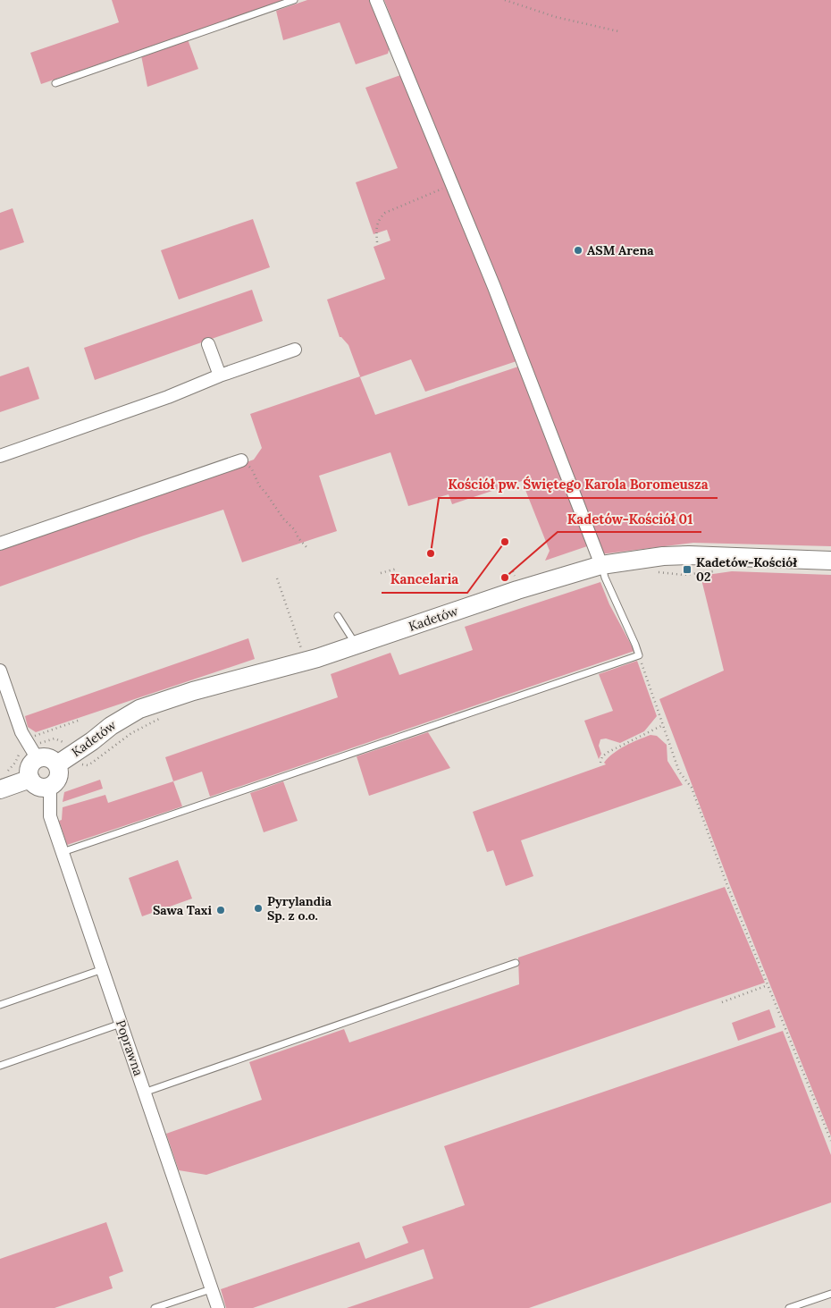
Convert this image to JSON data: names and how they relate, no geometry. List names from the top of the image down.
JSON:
{
  "streets": {
    "street": ["Kadetów", "Poprawna"]
  },
  "places": {
    "other": [
      "ASM Arena",
      "Kancelaria",
      "Kościół pw. Świętego Karola Boromeusza",
      "Kadetów-Kościół 01",
      "Pyrylandia Sp. z o.o.",
      "Sawa Taxi"
    ],
    "transit": ["Kadetów-Kościół 02"]
  }
}
